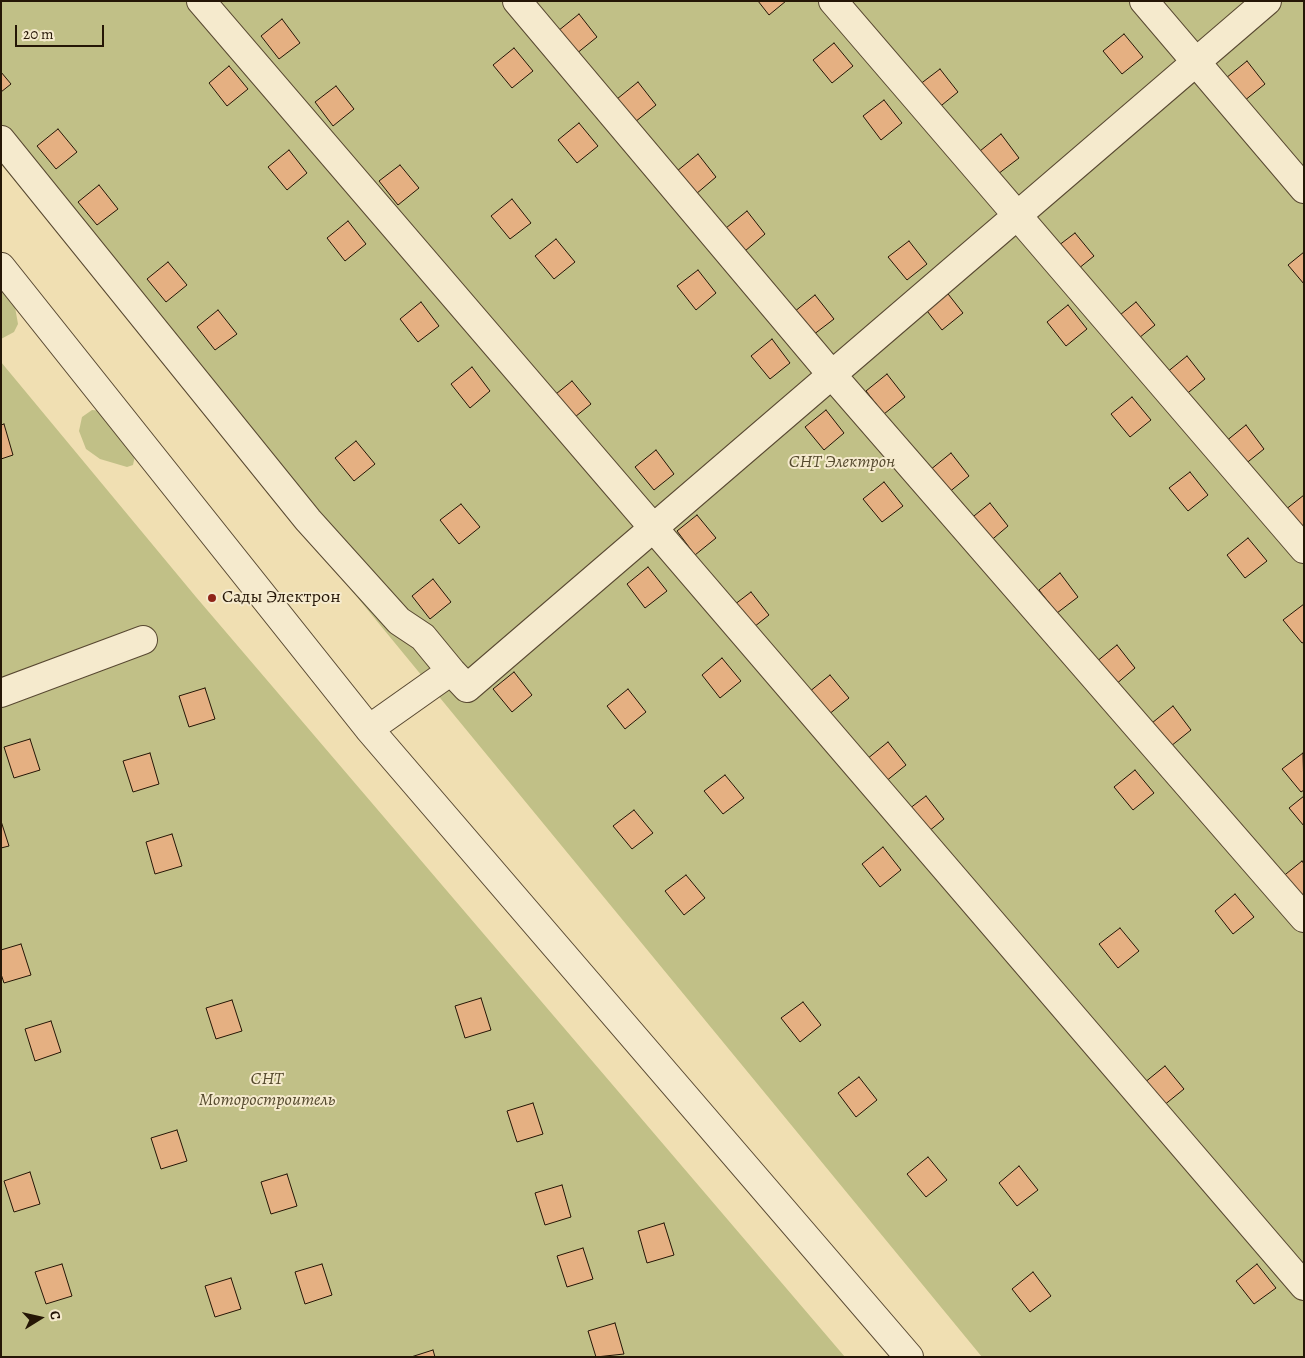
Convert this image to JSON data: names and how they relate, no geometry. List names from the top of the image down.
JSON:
{
  "parks": ["СНТ Электрон", "СНТ Моторостроитель"],
  "places": ["Сады Электрон"],
  "scale_bar": "20 m",
  "north": "right"
}
